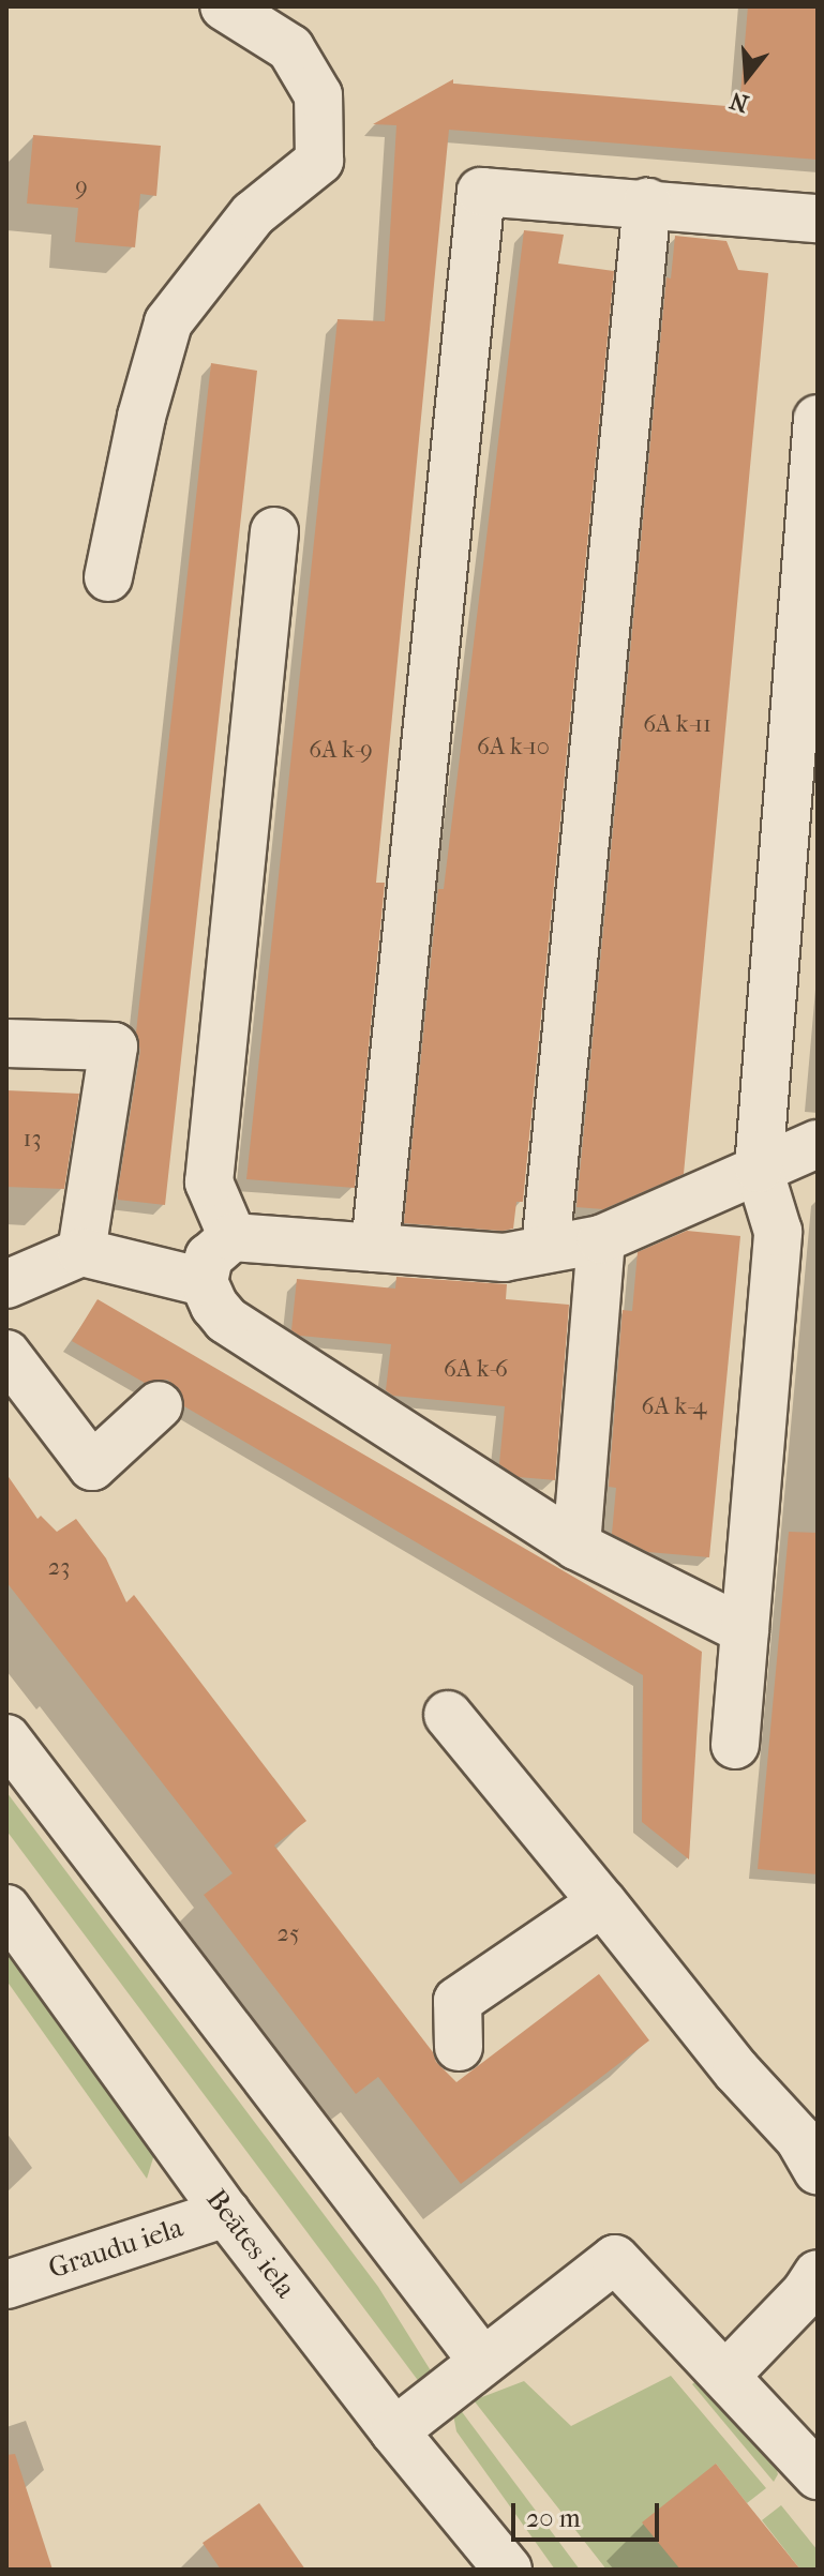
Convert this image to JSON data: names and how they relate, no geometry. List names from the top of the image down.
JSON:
{
  "streets": {
    "street": ["Beātes iela", "Graudu iela"]
  },
  "crossings": [
    ["Beātes iela", "Graudu iela"]
  ],
  "house_numbers": [
    "9",
    "6A k-11",
    "6A k-10",
    "6A k-9",
    "13",
    "6A k-6",
    "6A k-4",
    "23",
    "25"
  ],
  "scale_bar": "20 m",
  "north": "bottom"
}
